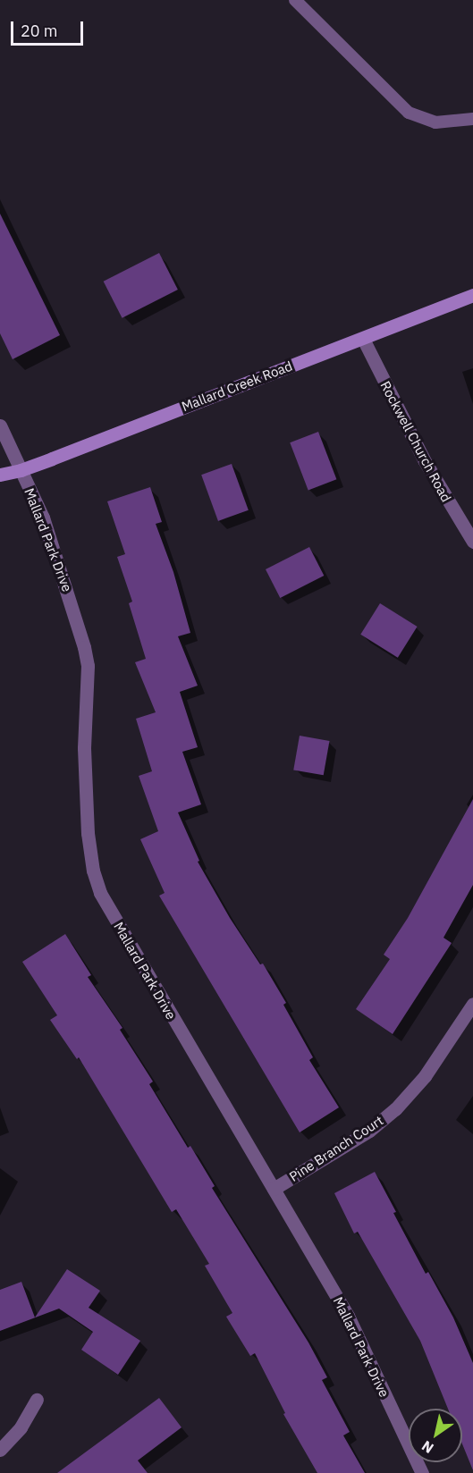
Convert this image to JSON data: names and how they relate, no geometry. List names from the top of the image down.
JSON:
{
  "streets": {
    "main road": ["Mallard Creek Road"],
    "street": ["Rockwell Church Road", "Mallard Park Drive", "Pine Branch Court"]
  },
  "crossings": [
    ["Mallard Creek Road", "Rockwell Church Road"],
    ["Mallard Creek Road", "Mallard Park Drive"],
    ["Mallard Park Drive", "Pine Branch Court"]
  ],
  "scale_bar": "20 m",
  "north": "bottom left"
}
